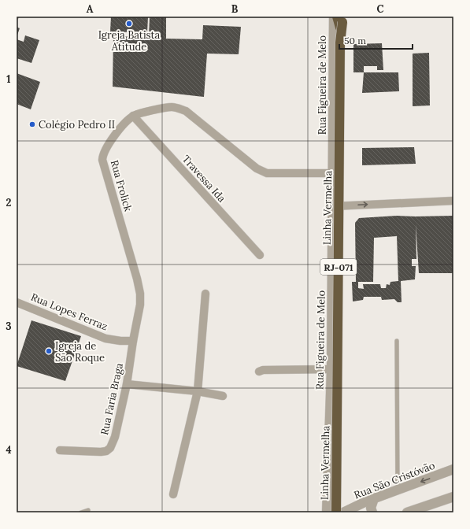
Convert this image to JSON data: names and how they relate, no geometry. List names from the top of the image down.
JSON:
{
  "streets": {
    "highway": ["Linha Vermelha", "RJ-071"],
    "street": [
      "Rua Figueira de Melo",
      "Travessa Ida",
      "Rua Frolick",
      "Rua Lopes Ferraz",
      "Rua Faria Braga",
      "Rua São Cristóvão"
    ]
  },
  "crossings": [
    ["Rua Figueira de Melo", "Rua Frolick"],
    ["Travessa Ida", "Rua Frolick"],
    ["Rua Frolick", "Rua Lopes Ferraz"],
    ["Rua Frolick", "Rua Faria Braga"],
    ["Rua Lopes Ferraz", "Rua Faria Braga"]
  ],
  "places": ["Igreja Batista Atitude", "Colégio Pedro II", "Igreja de São Roque"],
  "scale_bar": "50 m",
  "grid": {
    "columns": ["A", "B", "C"],
    "rows": [
      "1",
      "2",
      "3",
      "4"
    ]
  }
}
